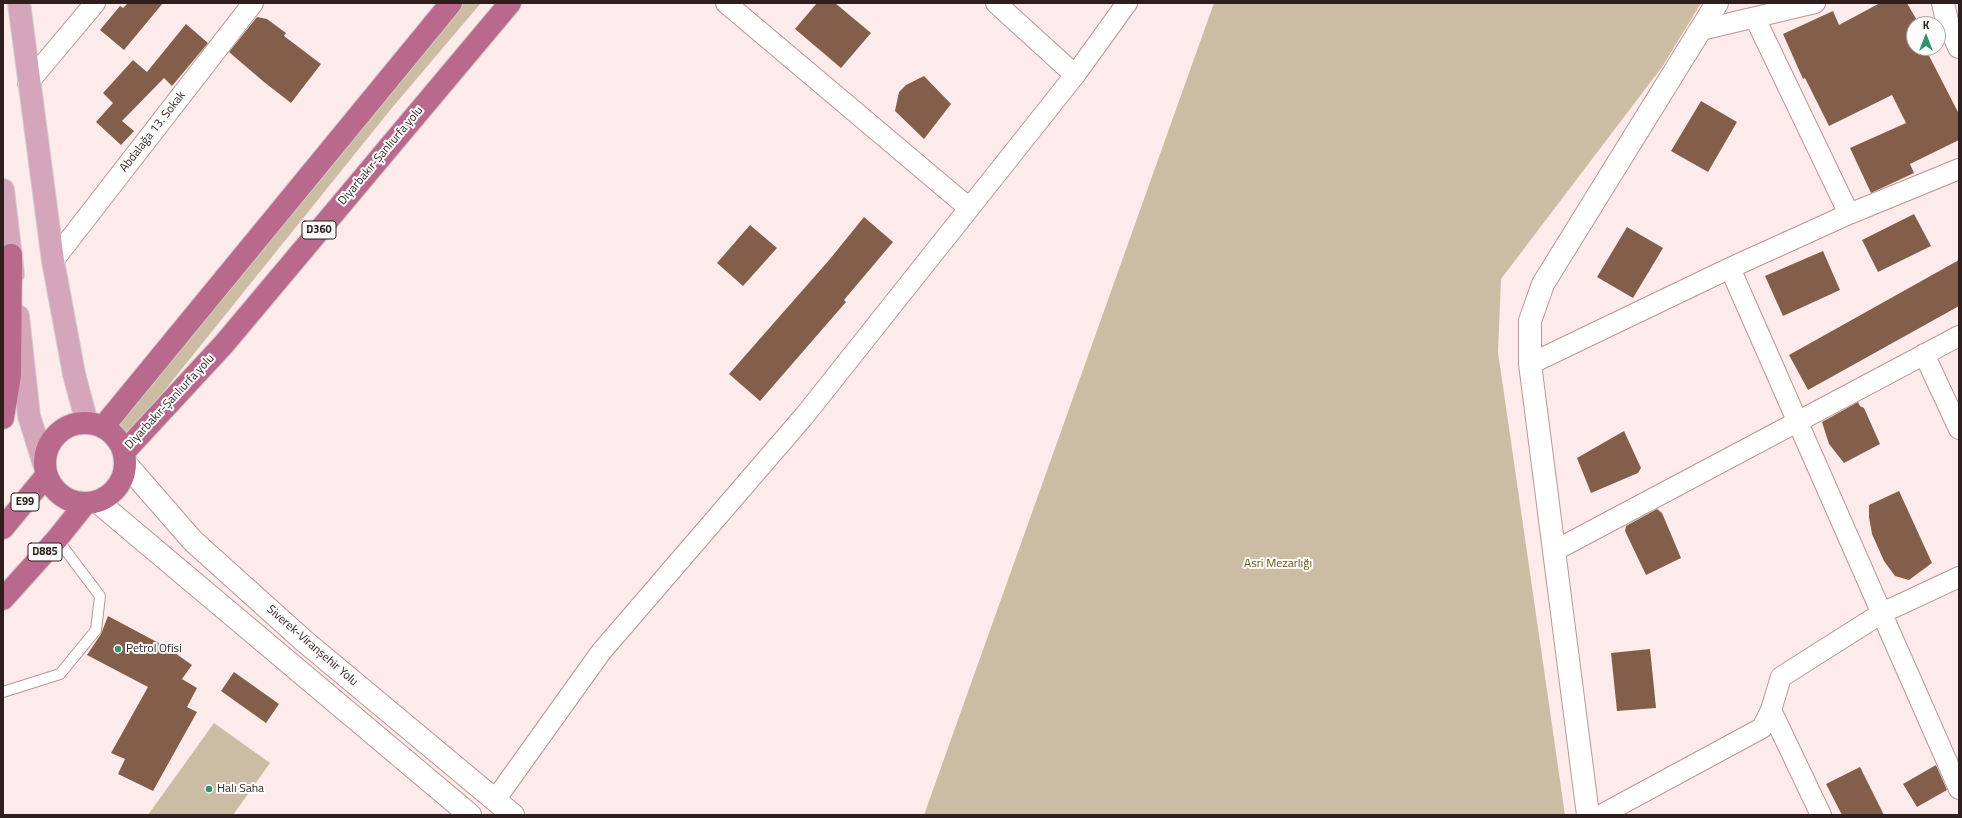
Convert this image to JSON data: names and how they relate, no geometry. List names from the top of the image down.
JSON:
{
  "streets": {
    "highway": [
      "Diyarbakır-Şanlıurfa yolu",
      "D360",
      "E99",
      "D885"
    ],
    "main road": ["Siverek-Viranşehir Yolu"],
    "street": ["Abdalağa 13. Sokak"]
  },
  "crossings": [
    ["Diyarbakır-Şanlıurfa yolu", "E99"],
    ["Diyarbakır-Şanlıurfa yolu", "D885"],
    ["Diyarbakır-Şanlıurfa yolu", "Siverek-Viranşehir Yolu"],
    ["E99", "D885"],
    ["E99", "Siverek-Viranşehir Yolu"],
    ["D885", "Siverek-Viranşehir Yolu"]
  ],
  "parks": ["Asri Mezarlığı"],
  "places": ["Petrol Ofisi", "Halı Saha"],
  "north": "top"
}
